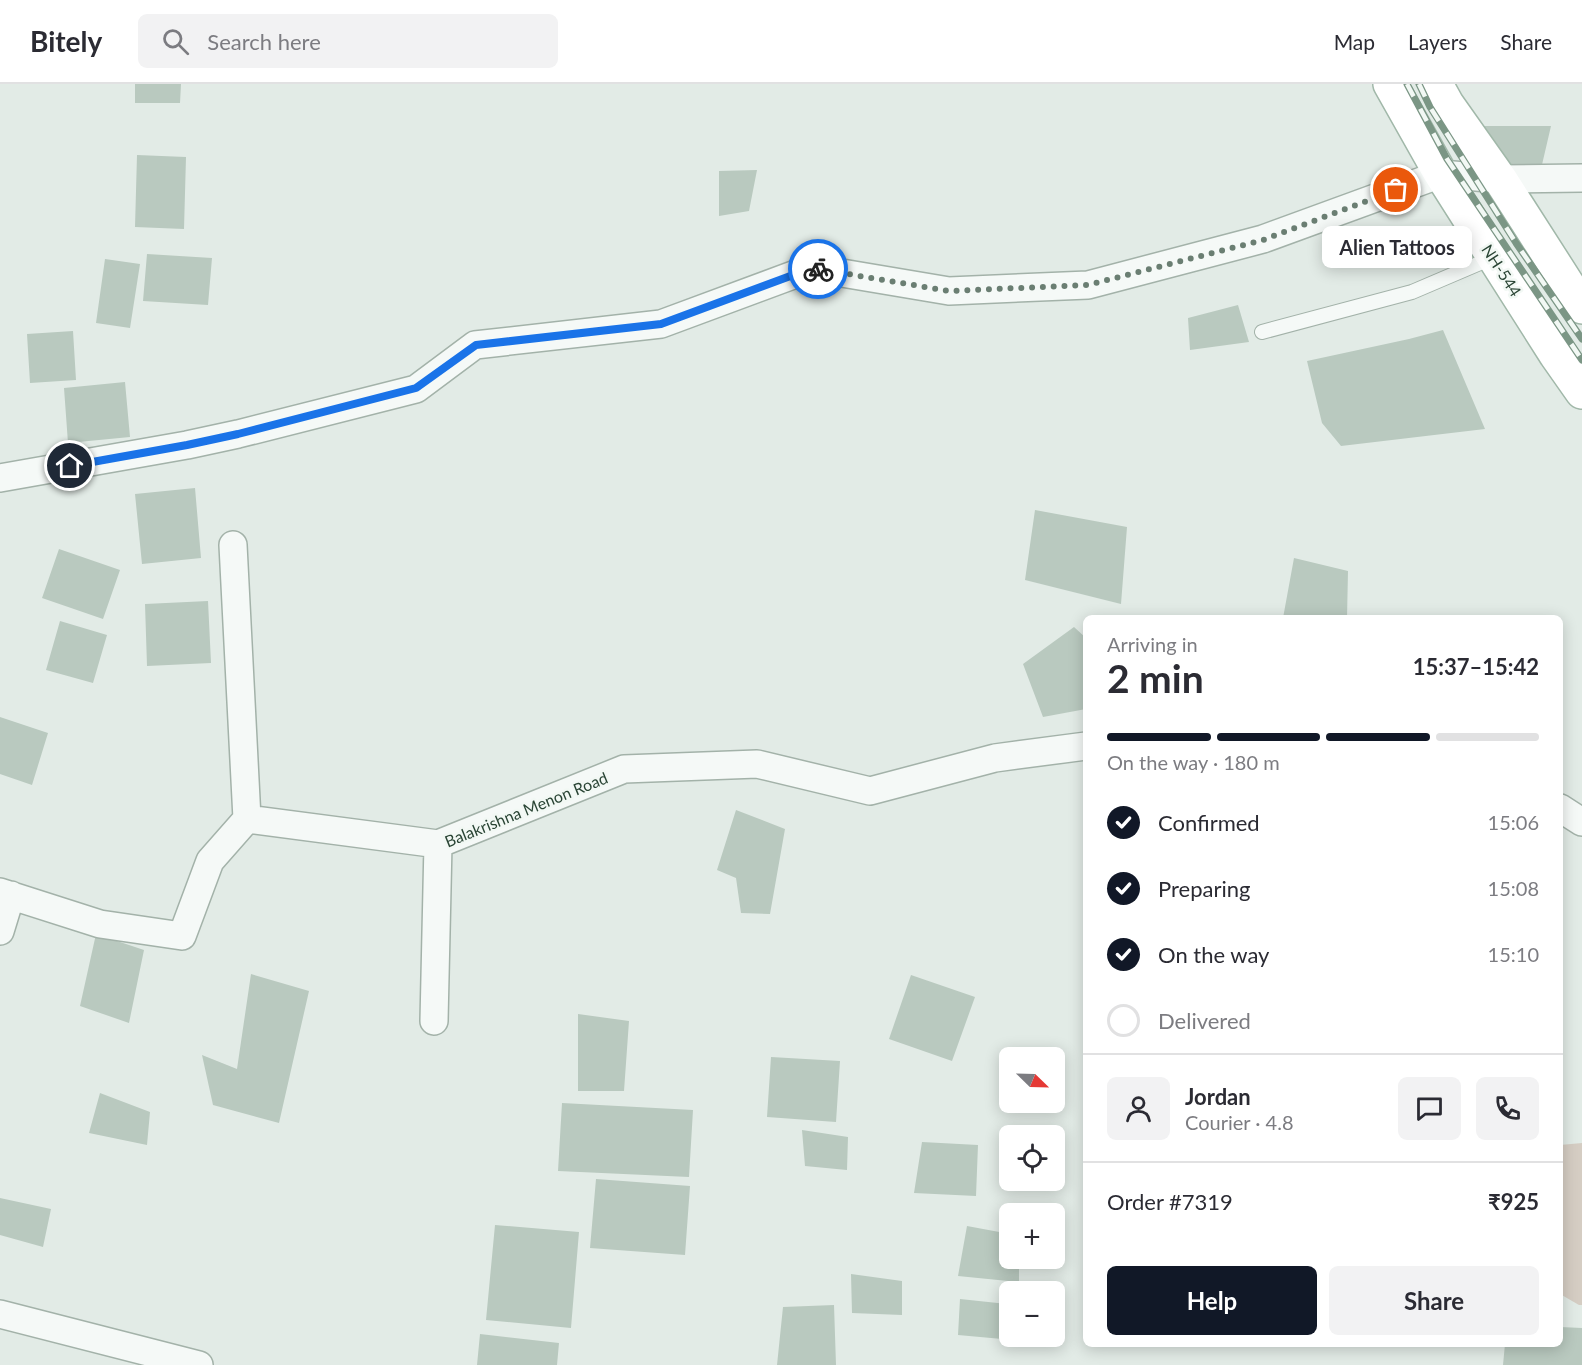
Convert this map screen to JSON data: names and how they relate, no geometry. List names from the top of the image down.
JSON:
{
  "streets": {
    "main road": ["NH-544"],
    "street": ["Balakrishna Menon Road"]
  },
  "places": ["Alien Tattoos"],
  "north": "bottom right",
  "page": {
    "header": "Bitely",
    "search": "Search here",
    "nav": ["Map", "Layers", "Share"],
    "bubble": "Alien Tattoos",
    "heading": ["2 min", "Arriving in", "15:37–15:42"],
    "panel": [
      "Jordan",
      "Courier · 4.8",
      "Order #7319",
      "₹925"
    ],
    "bar": "On the way · 180 m",
    "list": [
      ["Confirmed", "15:06"],
      ["Preparing", "15:08"],
      ["On the way", "15:10"],
      "Delivered"
    ],
    "map_buttons": ["+", "−"],
    "buttons": ["Help", "Share"]
  }
}
